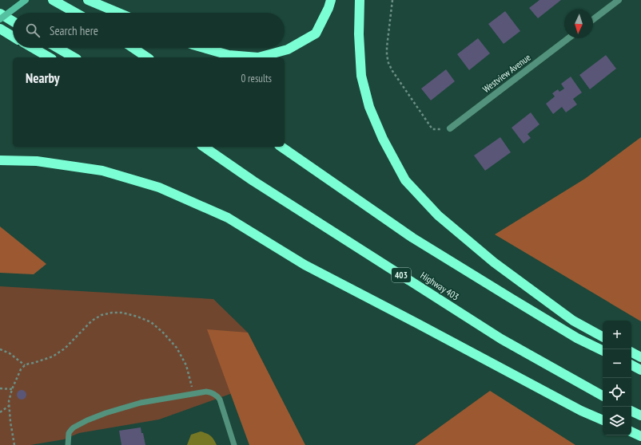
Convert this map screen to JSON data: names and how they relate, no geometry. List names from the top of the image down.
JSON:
{
  "streets": {
    "highway": ["403", "Highway 403"],
    "street": ["Westview Avenue"]
  },
  "north": "bottom",
  "page": {
    "search": "Search here",
    "heading": ["Nearby", "0 results"],
    "map_buttons": ["+", "−"]
  }
}
